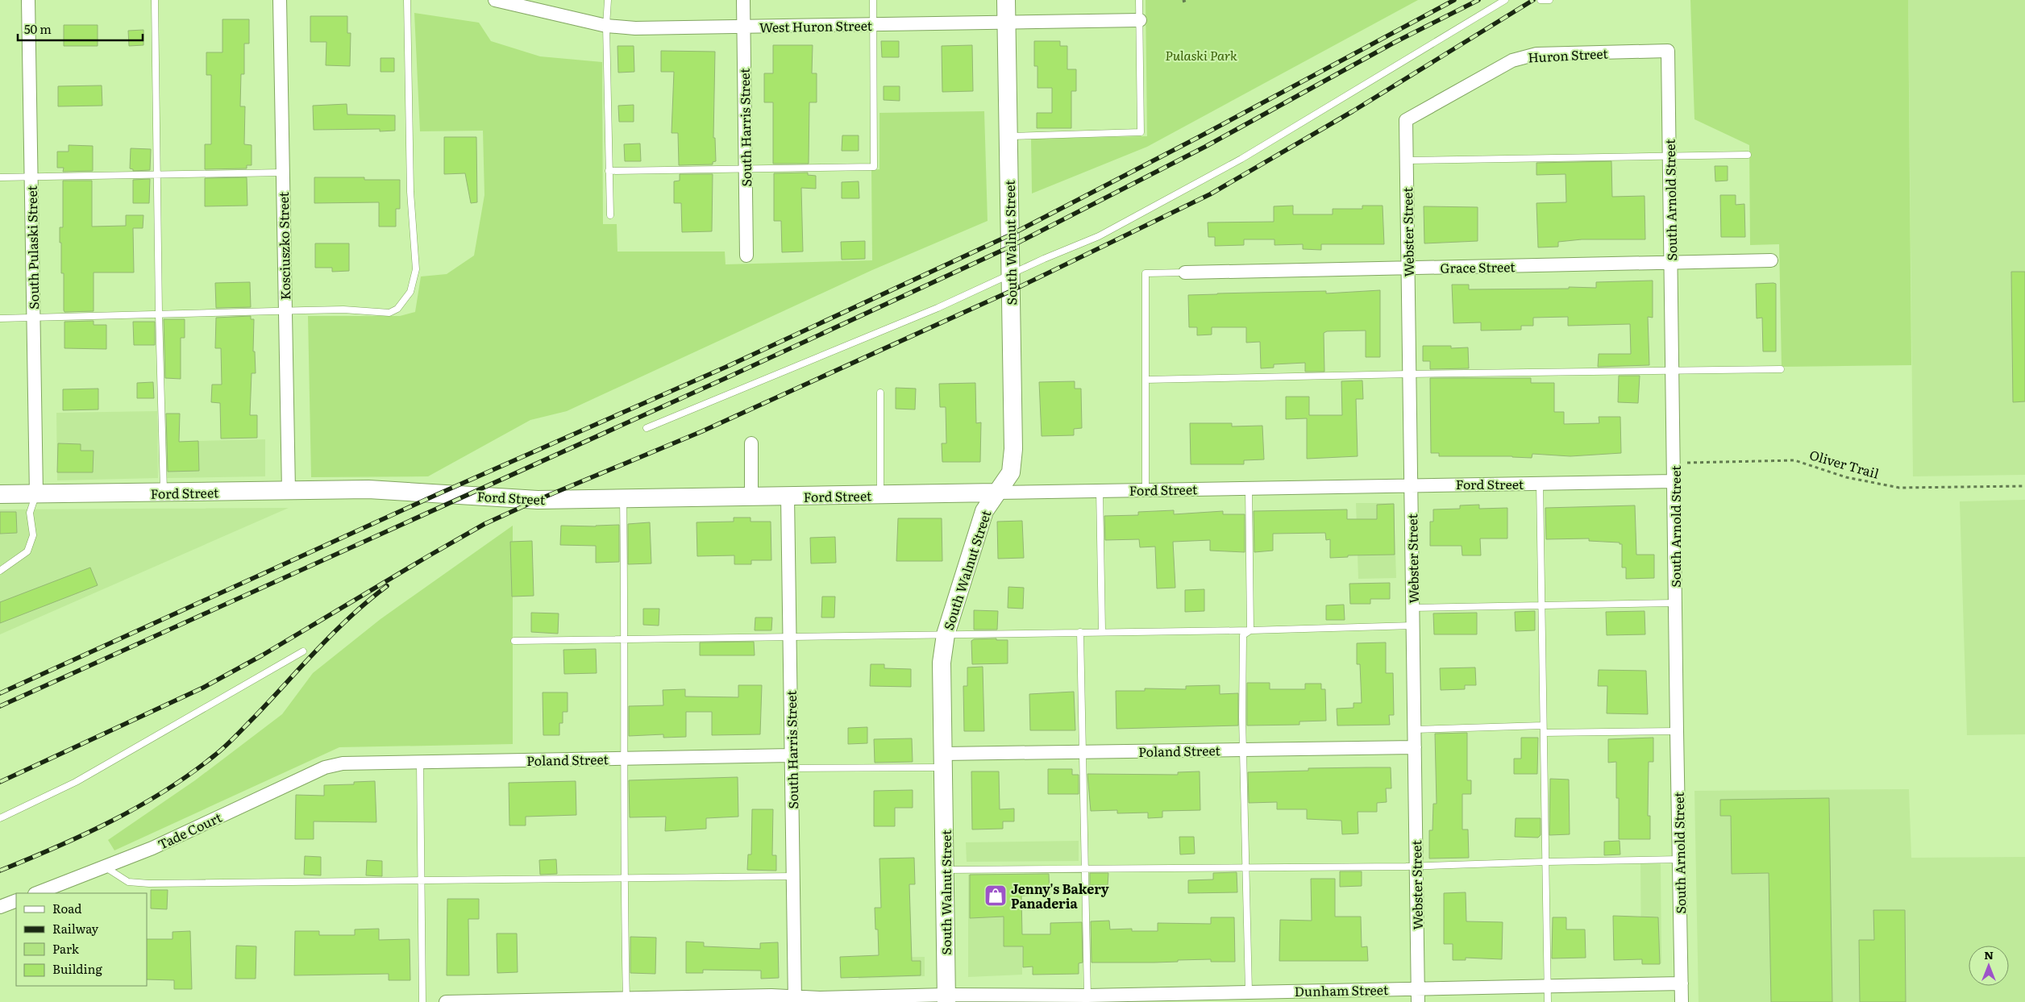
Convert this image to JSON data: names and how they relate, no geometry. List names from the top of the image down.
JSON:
{
  "streets": {
    "street": [
      "West Huron Street",
      "Huron Street",
      "South Harris Street",
      "South Arnold Street",
      "Webster Street",
      "South Walnut Street",
      "Kosciuszko Street",
      "South Pulaski Street",
      "Grace Street",
      "Ford Street",
      "Poland Street",
      "Tade Court",
      "Dunham Street"
    ],
    "path": ["Oliver Trail"]
  },
  "crossings": [
    ["West Huron Street", "South Harris Street"],
    ["West Huron Street", "South Walnut Street"],
    ["Huron Street", "South Arnold Street"],
    ["Huron Street", "Webster Street"],
    ["South Harris Street", "Ford Street"],
    ["South Harris Street", "Poland Street"],
    ["South Harris Street", "Dunham Street"],
    ["South Arnold Street", "Grace Street"],
    ["South Arnold Street", "Ford Street"],
    ["South Arnold Street", "Dunham Street"],
    ["Webster Street", "Grace Street"],
    ["Webster Street", "Ford Street"],
    ["Webster Street", "Poland Street"],
    ["Webster Street", "Dunham Street"],
    ["South Walnut Street", "Ford Street"],
    ["South Walnut Street", "Poland Street"],
    ["South Walnut Street", "Dunham Street"],
    ["Kosciuszko Street", "Ford Street"],
    ["South Pulaski Street", "Ford Street"],
    ["Poland Street", "Tade Court"]
  ],
  "parks": ["Pulaski Park"],
  "places": {
    "shop": ["Jenny's Bakery Panaderia"]
  },
  "legend": [
    "Road",
    "Railway",
    "Park",
    "Building"
  ],
  "scale_bar": "50 m",
  "north": "top"
}
